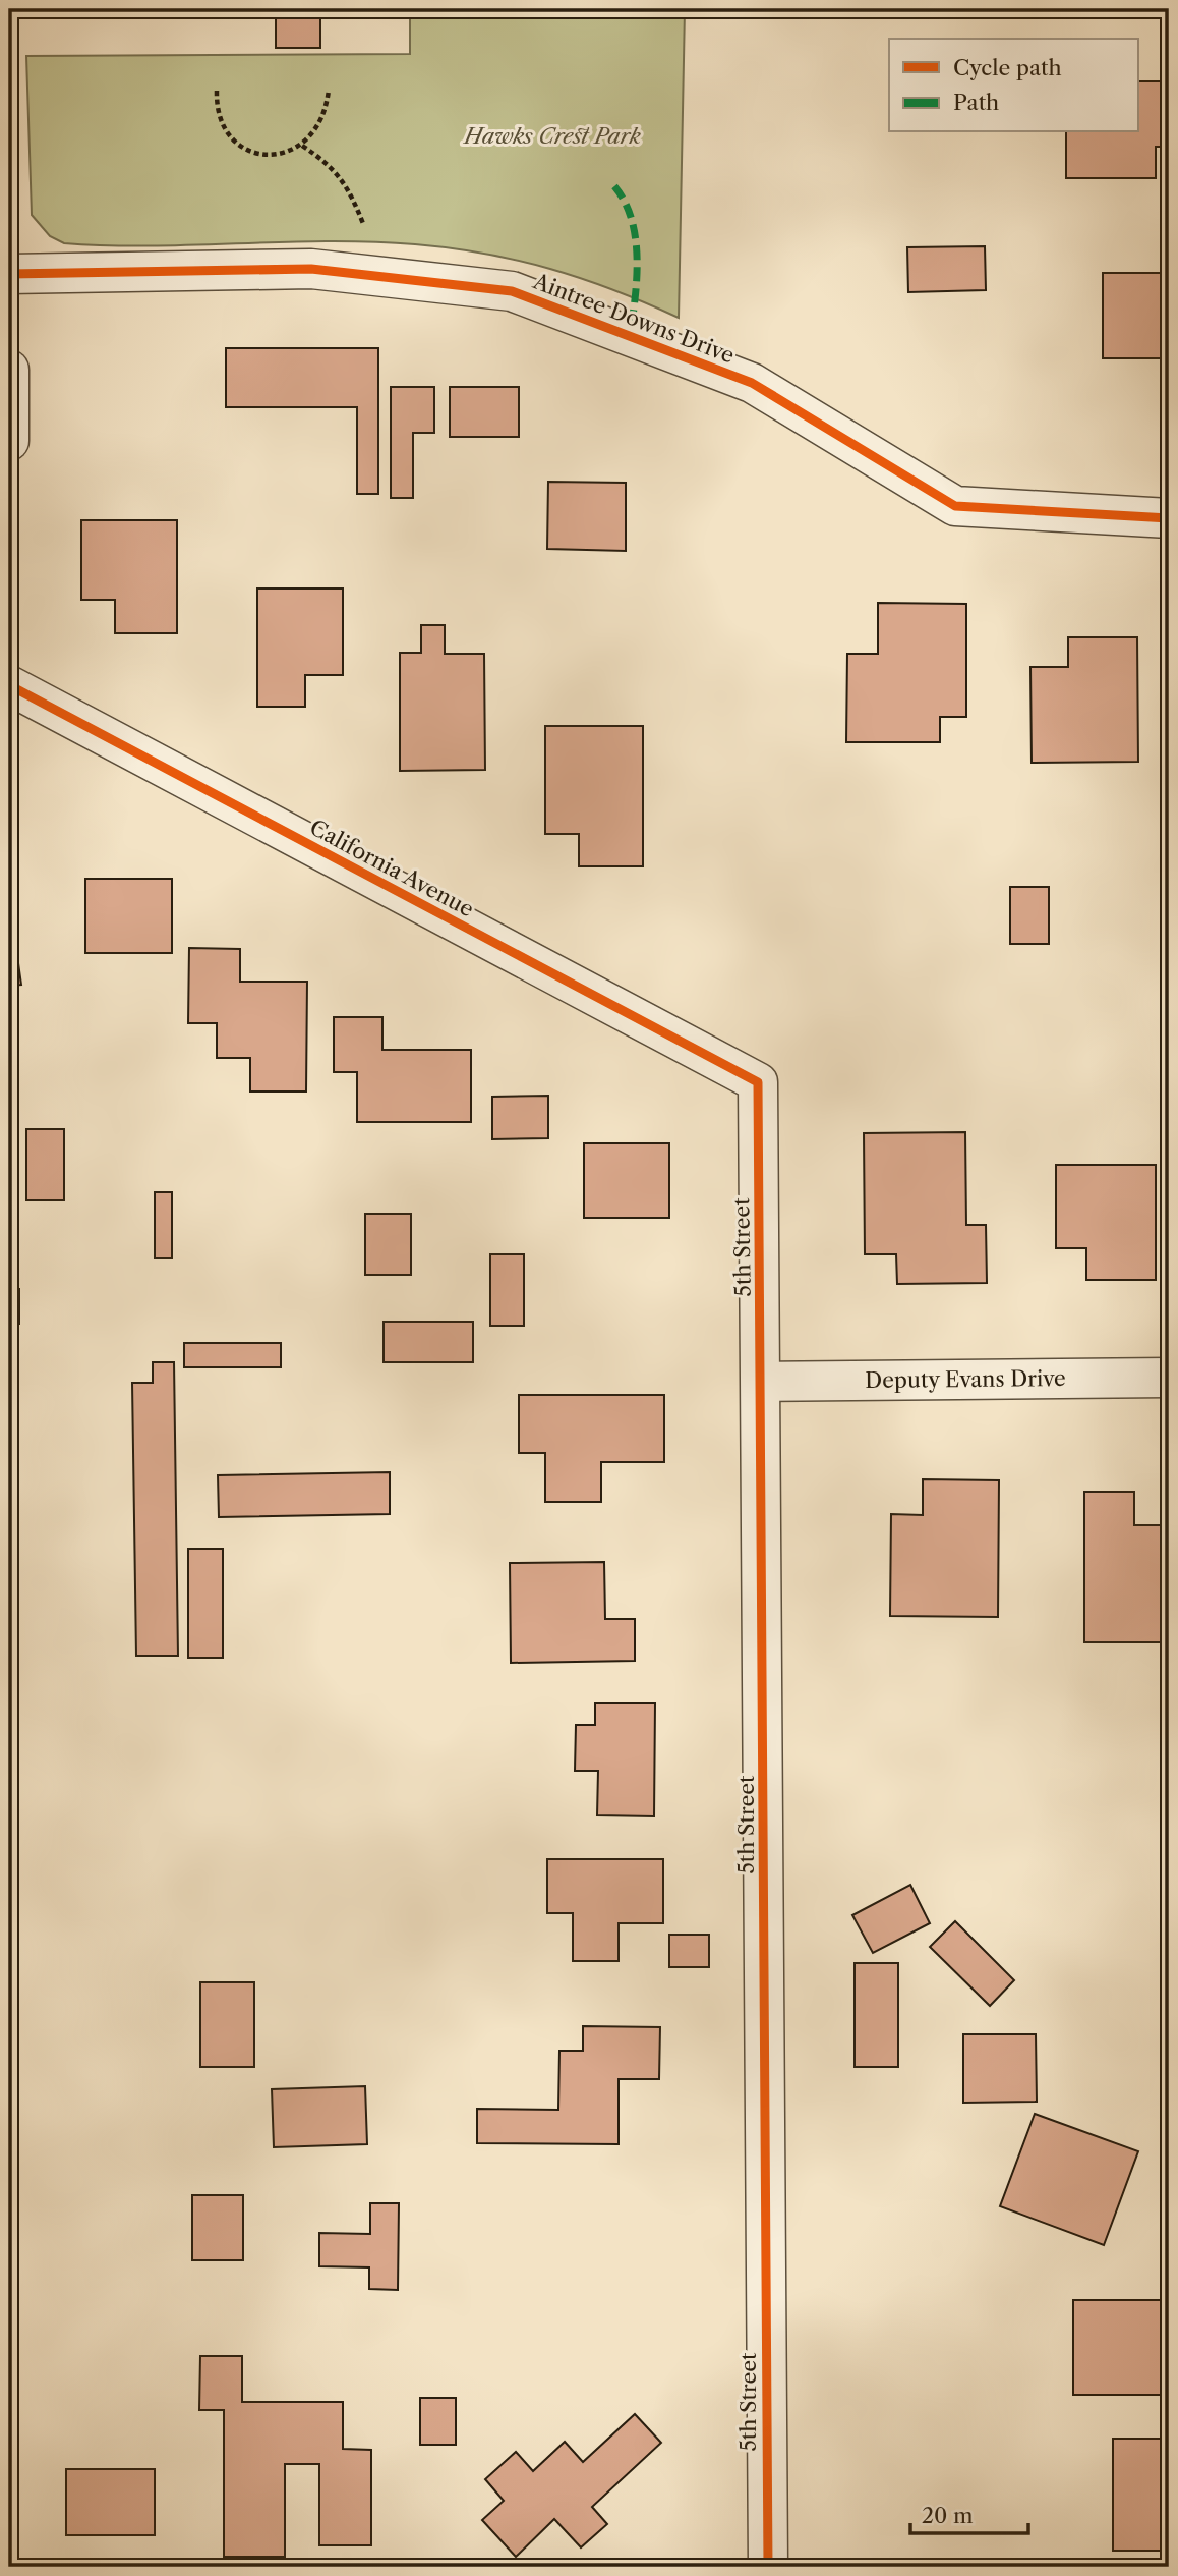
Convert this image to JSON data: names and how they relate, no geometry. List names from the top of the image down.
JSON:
{
  "streets": {
    "street": [
      "Aintree Downs Drive",
      "California Avenue",
      "5th Street",
      "Deputy Evans Drive"
    ]
  },
  "crossings": [
    ["California Avenue", "5th Street"],
    ["5th Street", "Deputy Evans Drive"]
  ],
  "parks": ["Hawks Crest Park"],
  "legend": ["Cycle path", "Path"],
  "scale_bar": "20 m"
}
